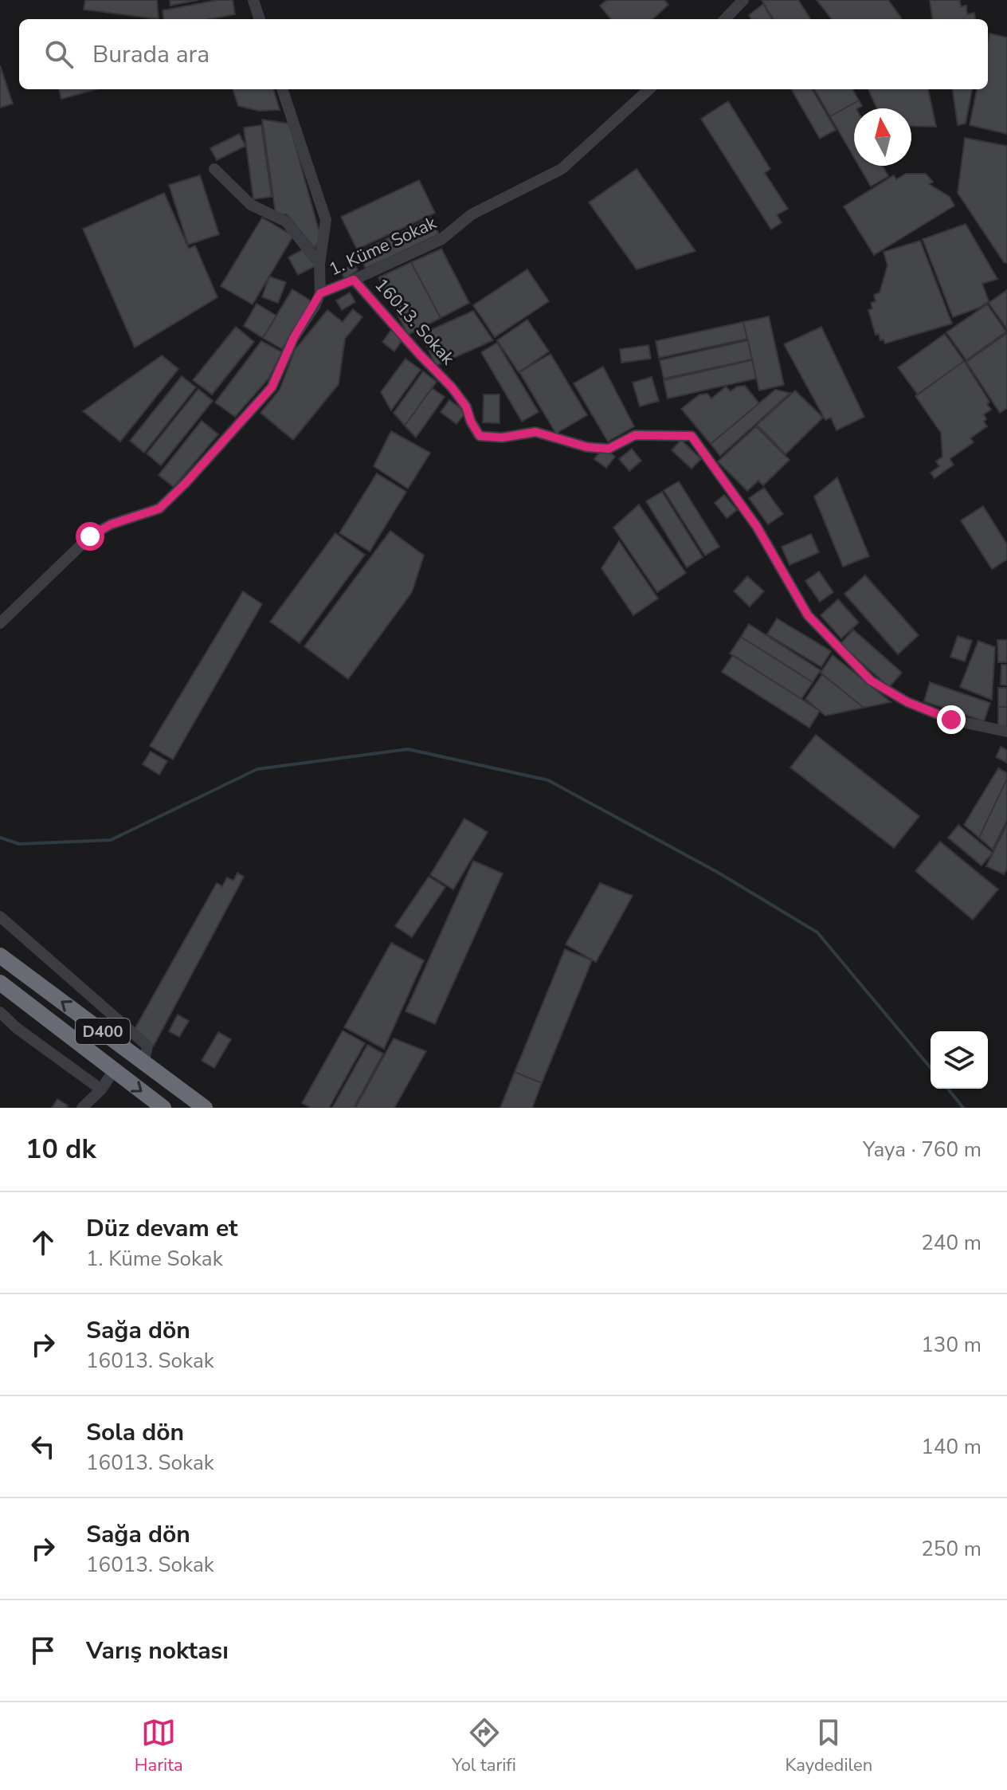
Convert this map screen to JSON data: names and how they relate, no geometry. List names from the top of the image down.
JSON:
{
  "streets": {
    "highway": ["D400"],
    "street": ["1. Küme Sokak", "16013. Sokak"]
  },
  "crossings": [
    ["1. Küme Sokak", "16013. Sokak"]
  ],
  "north": "top",
  "page": {
    "search": "Burada ara",
    "heading": ["10 dk", "Yaya · 760 m"],
    "list": [
      ["Düz devam et", "1. Küme Sokak", "240 m"],
      ["Sağa dön", "16013. Sokak", "130 m"],
      ["Sola dön", "16013. Sokak", "140 m"],
      ["Sağa dön", "16013. Sokak", "250 m"],
      "Varış noktası"
    ],
    "nav": ["Harita", "Yol tarifi", "Kaydedilen"]
  }
}
